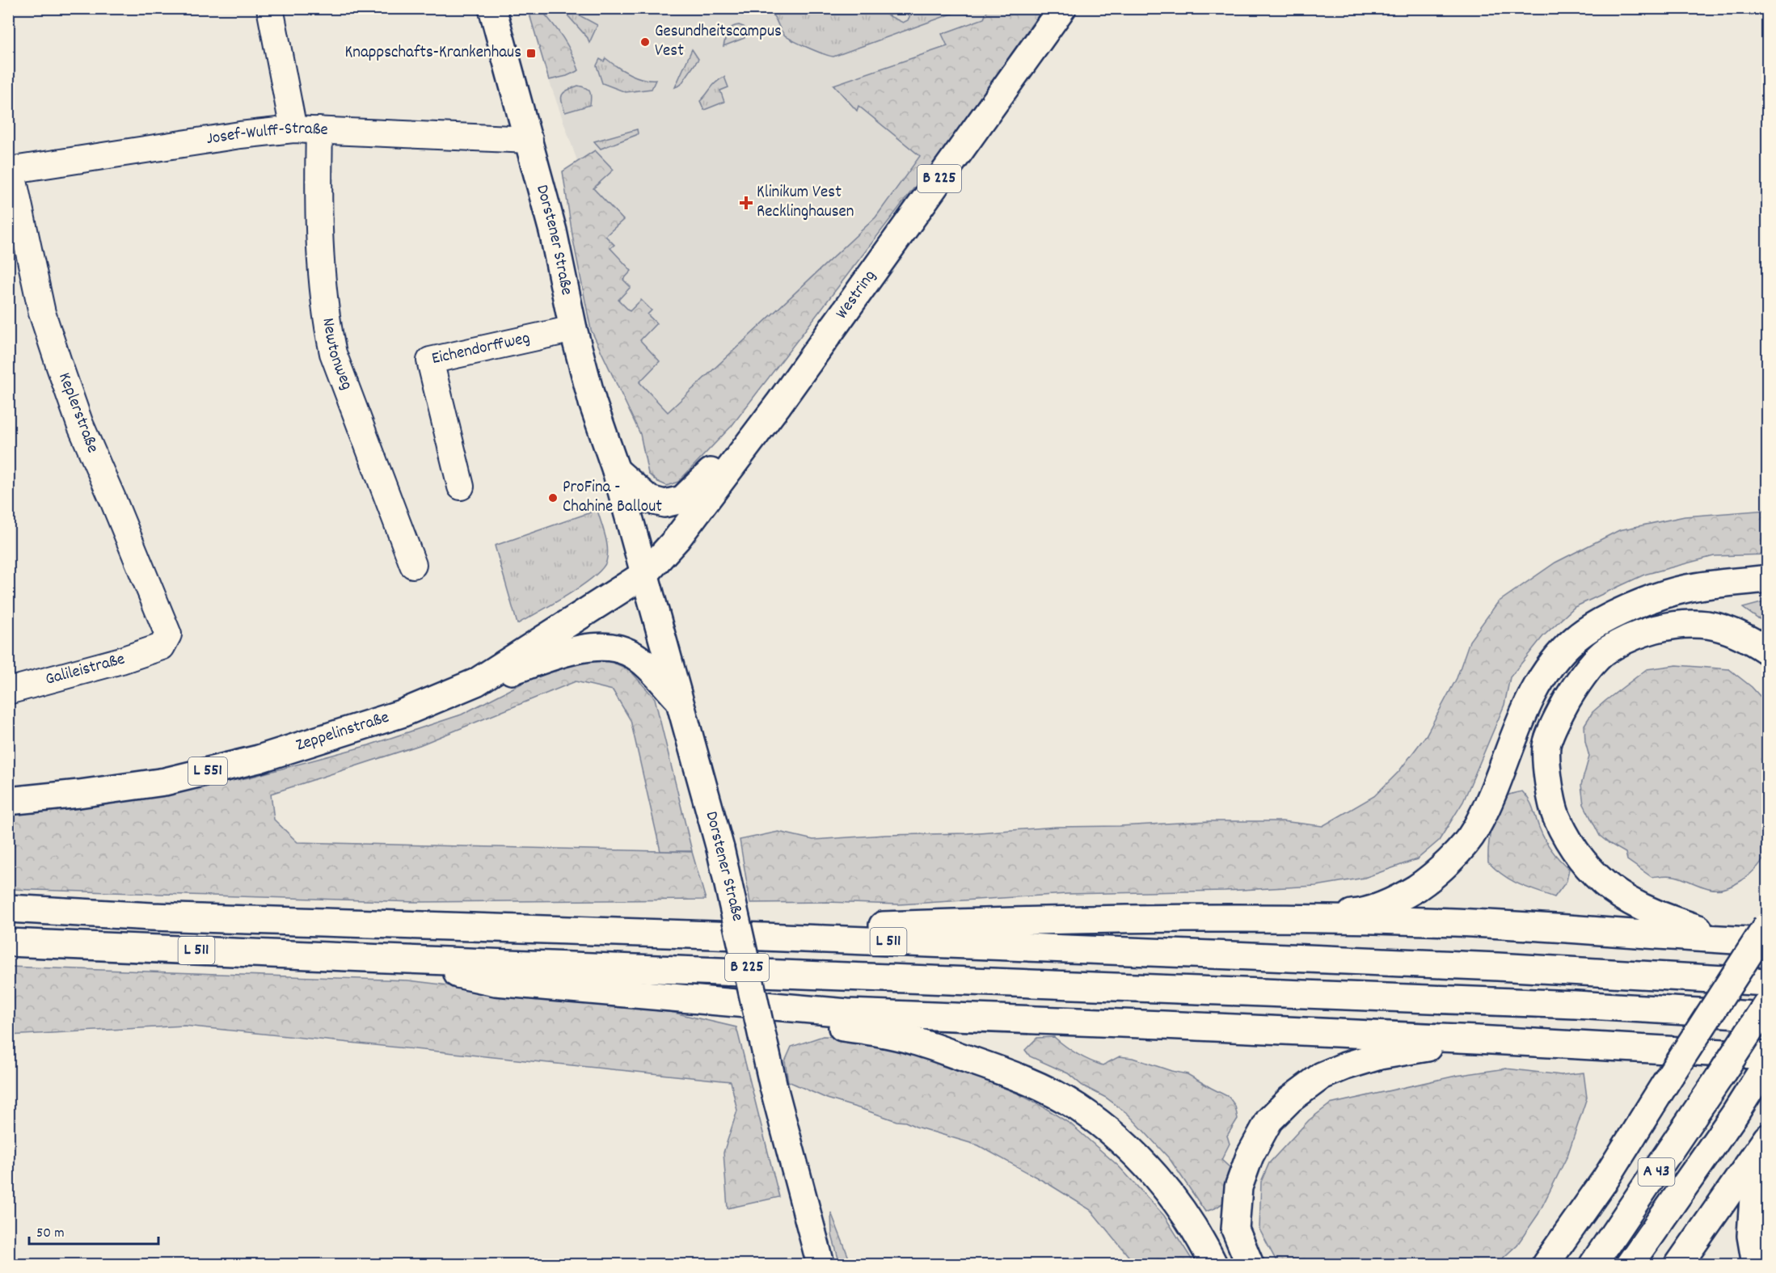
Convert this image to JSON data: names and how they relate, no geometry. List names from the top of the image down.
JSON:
{
  "streets": {
    "main road": [
      "B 225",
      "Dorstener Straße",
      "Westring",
      "Zeppelinstraße",
      "L 551",
      "L 511",
      "A 43"
    ],
    "street": [
      "Josef-Wulff-Straße",
      "Eichendorffweg",
      "Newtonweg",
      "Keplerstraße",
      "Galileistraße"
    ]
  },
  "crossings": [
    ["Josef-Wulff-Straße", "Dorstener Straße"],
    ["Josef-Wulff-Straße", "Newtonweg"],
    ["Josef-Wulff-Straße", "Keplerstraße"],
    ["B 225", "Dorstener Straße"],
    ["B 225", "Zeppelinstraße"],
    ["Dorstener Straße", "Westring"],
    ["Dorstener Straße", "Eichendorffweg"],
    ["Dorstener Straße", "Zeppelinstraße"],
    ["Westring", "Zeppelinstraße"],
    ["Keplerstraße", "Galileistraße"]
  ],
  "places": {
    "other": ["Gesundheitscampus Vest", "ProFina - Chahine Ballout"],
    "transit": ["Knappschafts-Krankenhaus"],
    "health": ["Klinikum Vest Recklinghausen"]
  },
  "scale_bar": "50 m"
}
